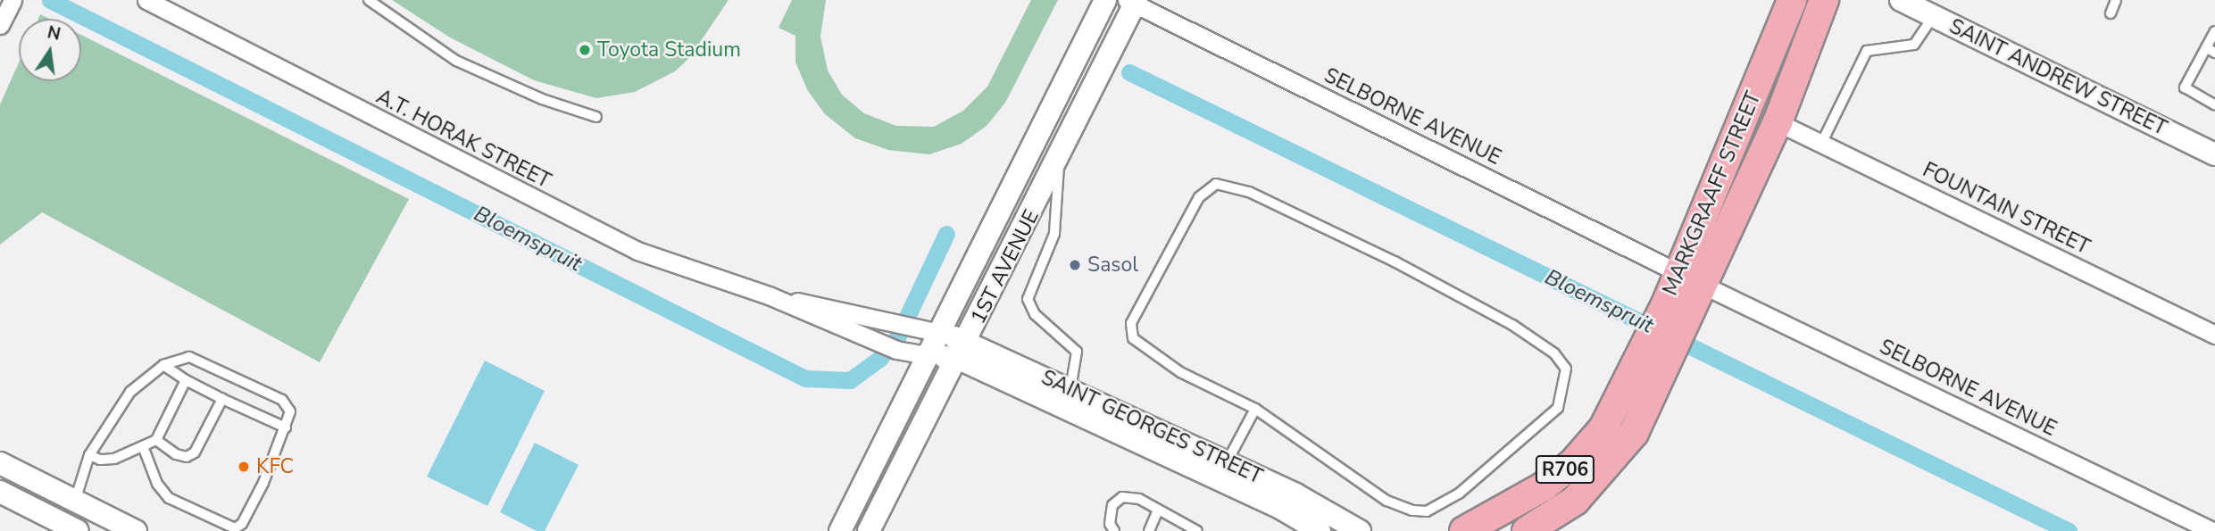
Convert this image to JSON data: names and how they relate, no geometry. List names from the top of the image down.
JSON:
{
  "streets": {
    "main road": ["MARKGRAAFF STREET", "R706"],
    "street": [
      "SAINT ANDREW STREET",
      "SELBORNE AVENUE",
      "A.T. HORAK STREET",
      "FOUNTAIN STREET",
      "1ST AVENUE",
      "SAINT GEORGES STREET"
    ]
  },
  "crossings": [
    ["SELBORNE AVENUE", "MARKGRAAFF STREET"],
    ["SELBORNE AVENUE", "1ST AVENUE"],
    ["A.T. HORAK STREET", "1ST AVENUE"],
    ["A.T. HORAK STREET", "SAINT GEORGES STREET"],
    ["MARKGRAAFF STREET", "FOUNTAIN STREET"],
    ["1ST AVENUE", "SAINT GEORGES STREET"]
  ],
  "water": ["Bloemspruit"],
  "places": ["Toyota Stadium", "Sasol", "KFC"],
  "north": "top"
}
